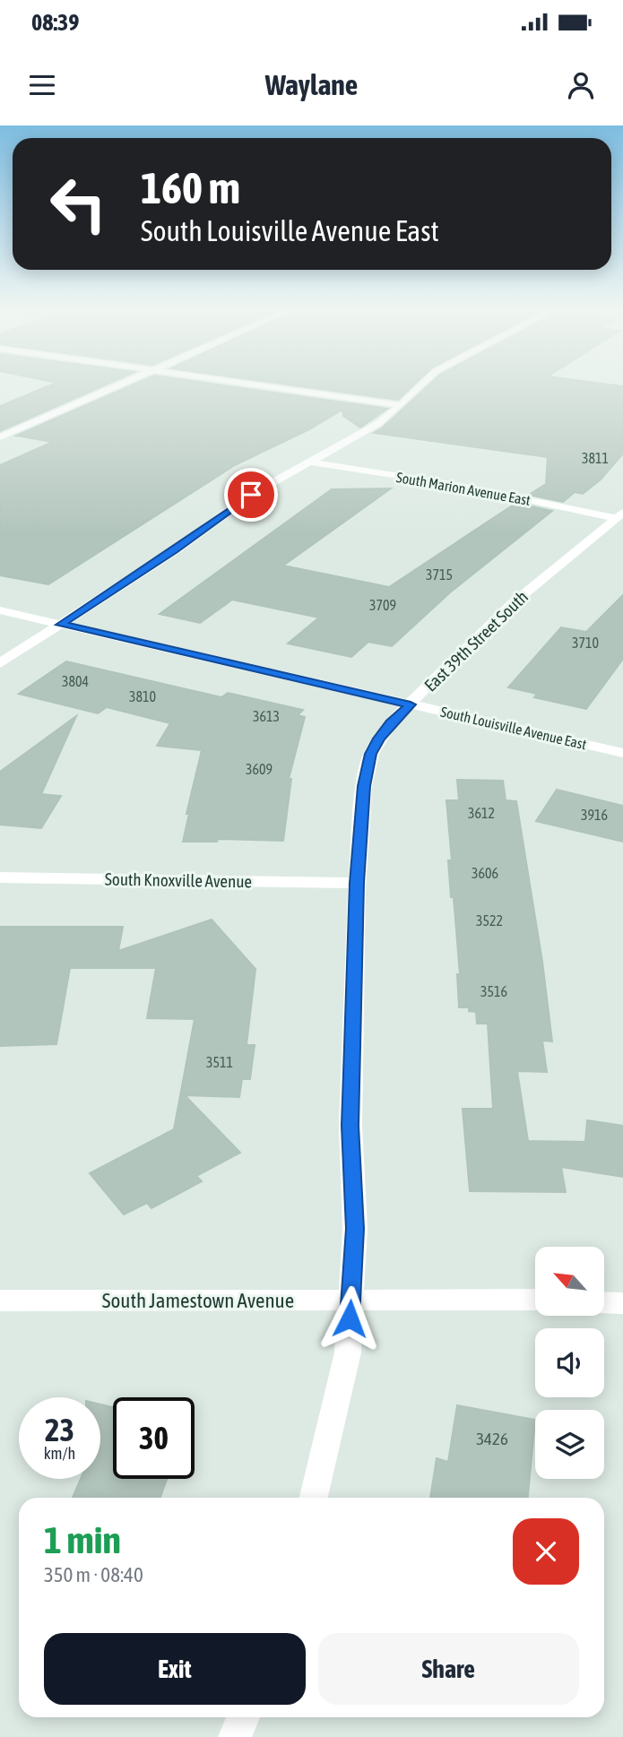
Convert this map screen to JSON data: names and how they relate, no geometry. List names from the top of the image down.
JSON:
{
  "streets": {
    "street": [
      "South Marion Avenue East",
      "East 39th Street South",
      "South Louisville Avenue East",
      "South Knoxville Avenue",
      "South Jamestown Avenue"
    ]
  },
  "crossings": [
    ["South Marion Avenue East", "East 39th Street South"],
    ["East 39th Street South", "South Louisville Avenue East"],
    ["East 39th Street South", "South Knoxville Avenue"],
    ["East 39th Street South", "South Jamestown Avenue"]
  ],
  "house_numbers": [
    "3811",
    "3715",
    "3709",
    "3710",
    "3804",
    "3810",
    "3613",
    "3609",
    "3612",
    "3916",
    "3606",
    "3522",
    "3516",
    "3511",
    "3426"
  ],
  "north": "top left",
  "page": {
    "status": "08:39",
    "header": "Waylane",
    "turn": ["160 m", "South Louisville Avenue East"],
    "speed": "23 km/h",
    "limit": "30",
    "heading": ["1 min", "350 m · 08:40"],
    "buttons": ["Exit", "Share"]
  }
}
